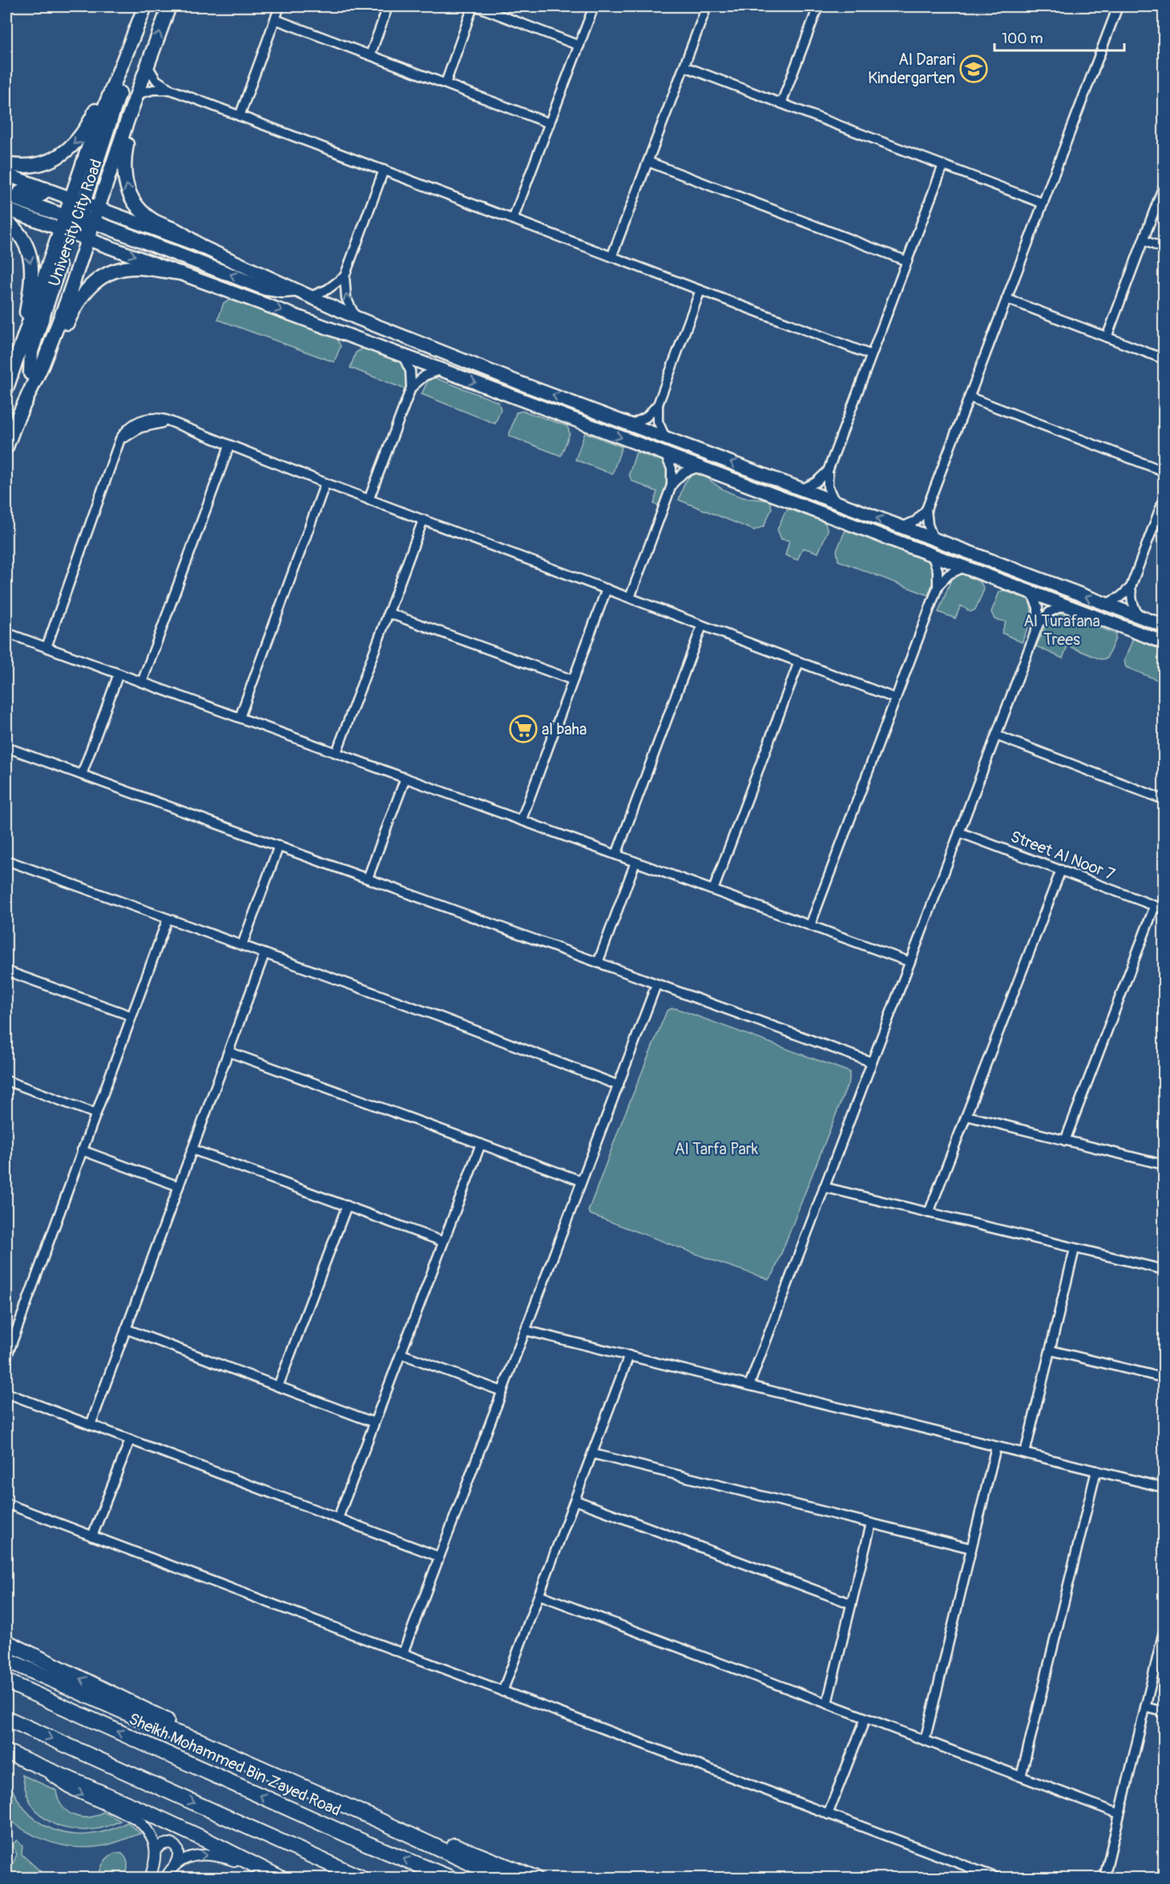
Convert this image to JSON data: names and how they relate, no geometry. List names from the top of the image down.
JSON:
{
  "streets": {
    "highway": ["Sheikh Mohammed Bin Zayed Road"],
    "main road": ["University City Road"],
    "street": ["Street Al Noor 7"]
  },
  "parks": ["Al Turafana Trees", "Al Tarfa Park"],
  "places": {
    "school or university": ["Al Darari Kindergarten"],
    "supermarket": ["al baha"]
  },
  "scale_bar": "100 m"
}
